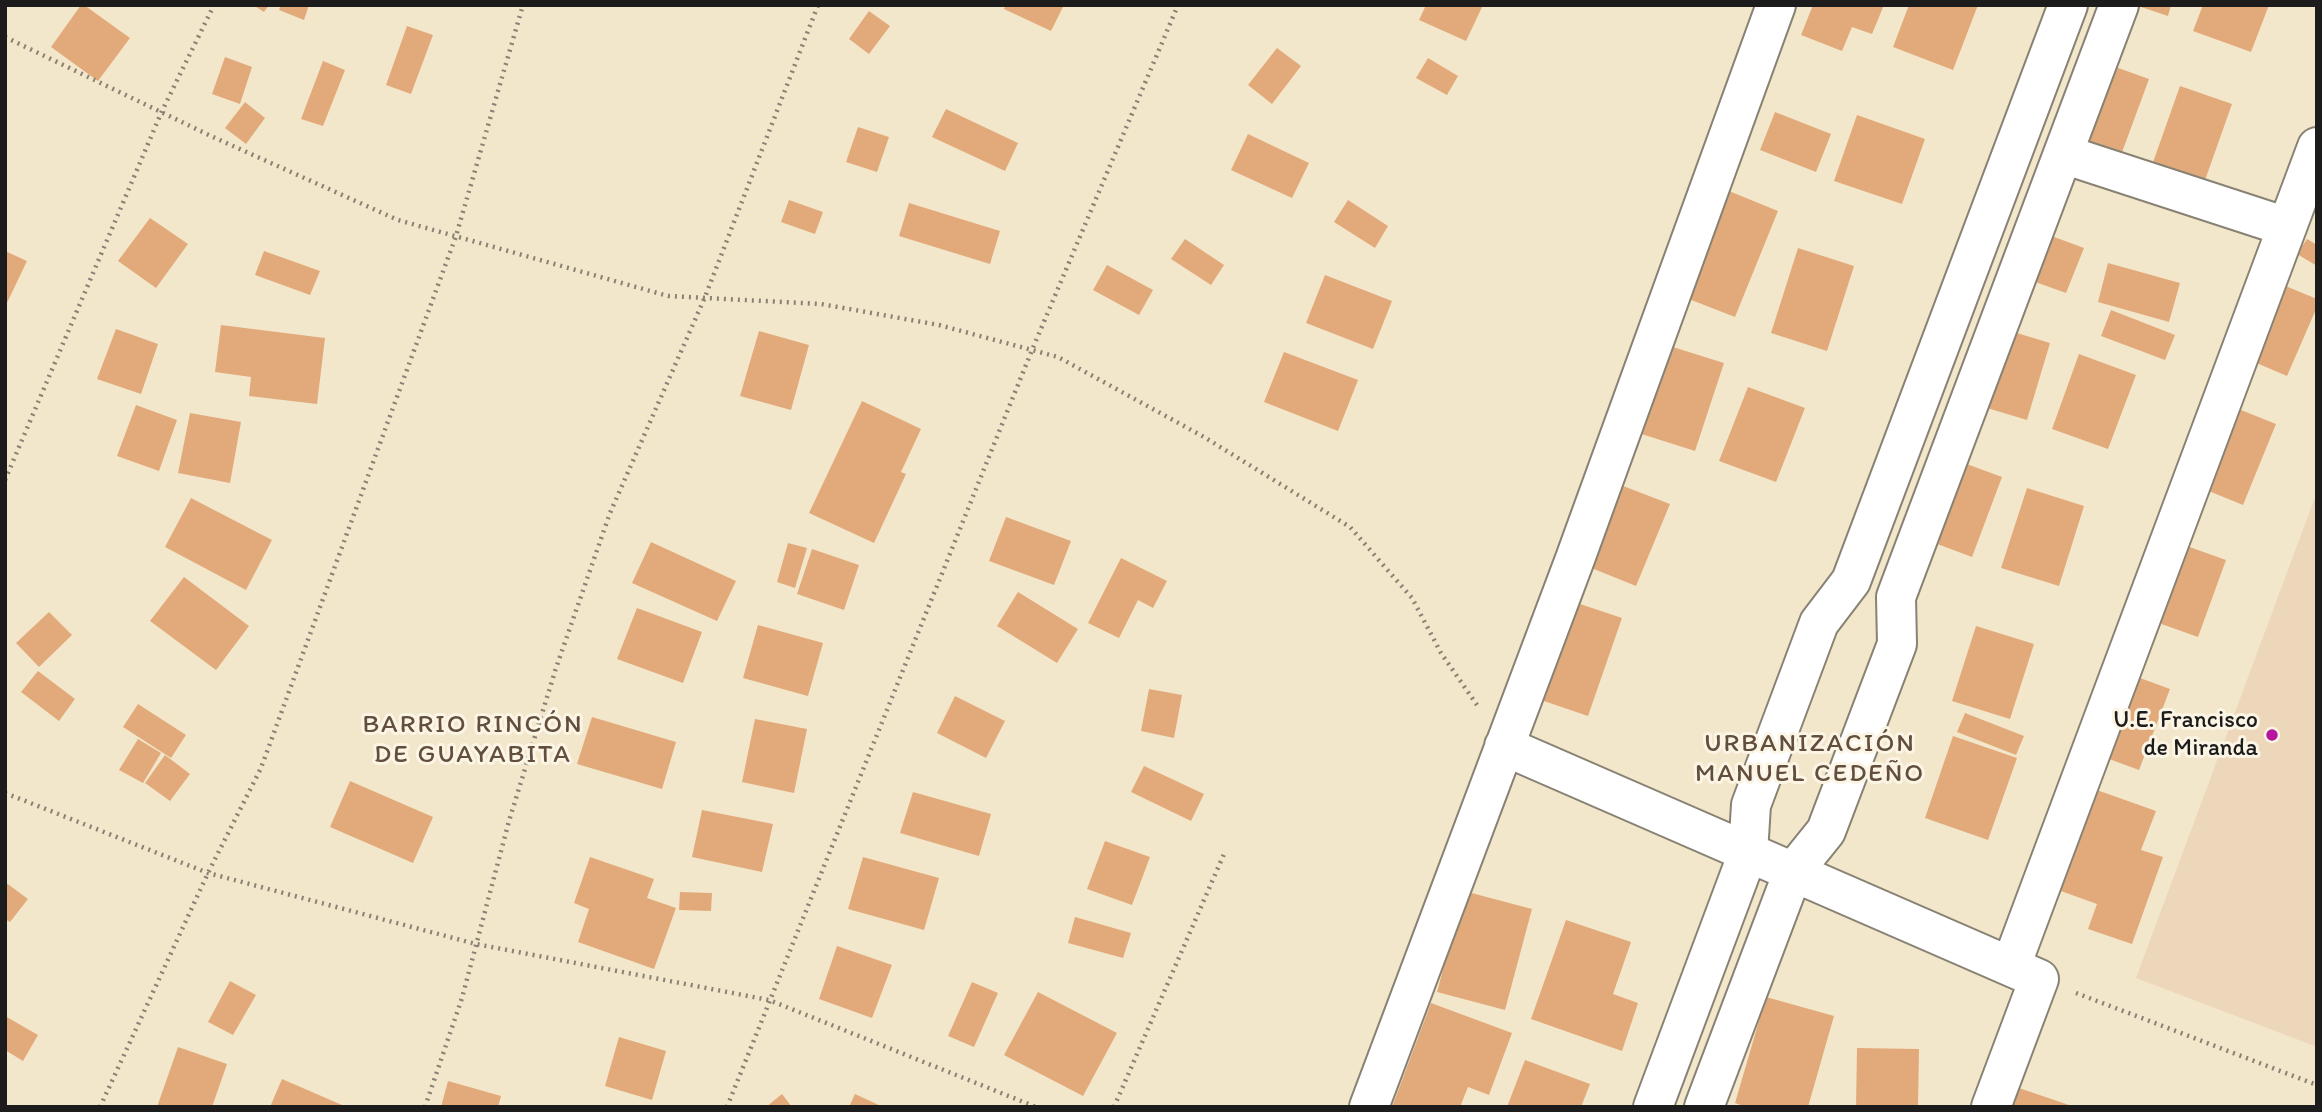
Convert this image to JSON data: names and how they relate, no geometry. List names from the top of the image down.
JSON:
{
  "districts": ["BARRIO RINCÓN DE GUAYABITA", "URBANIZACIÓN MANUEL CEDEÑO"],
  "places": ["U.E. Francisco de Miranda"]
}
